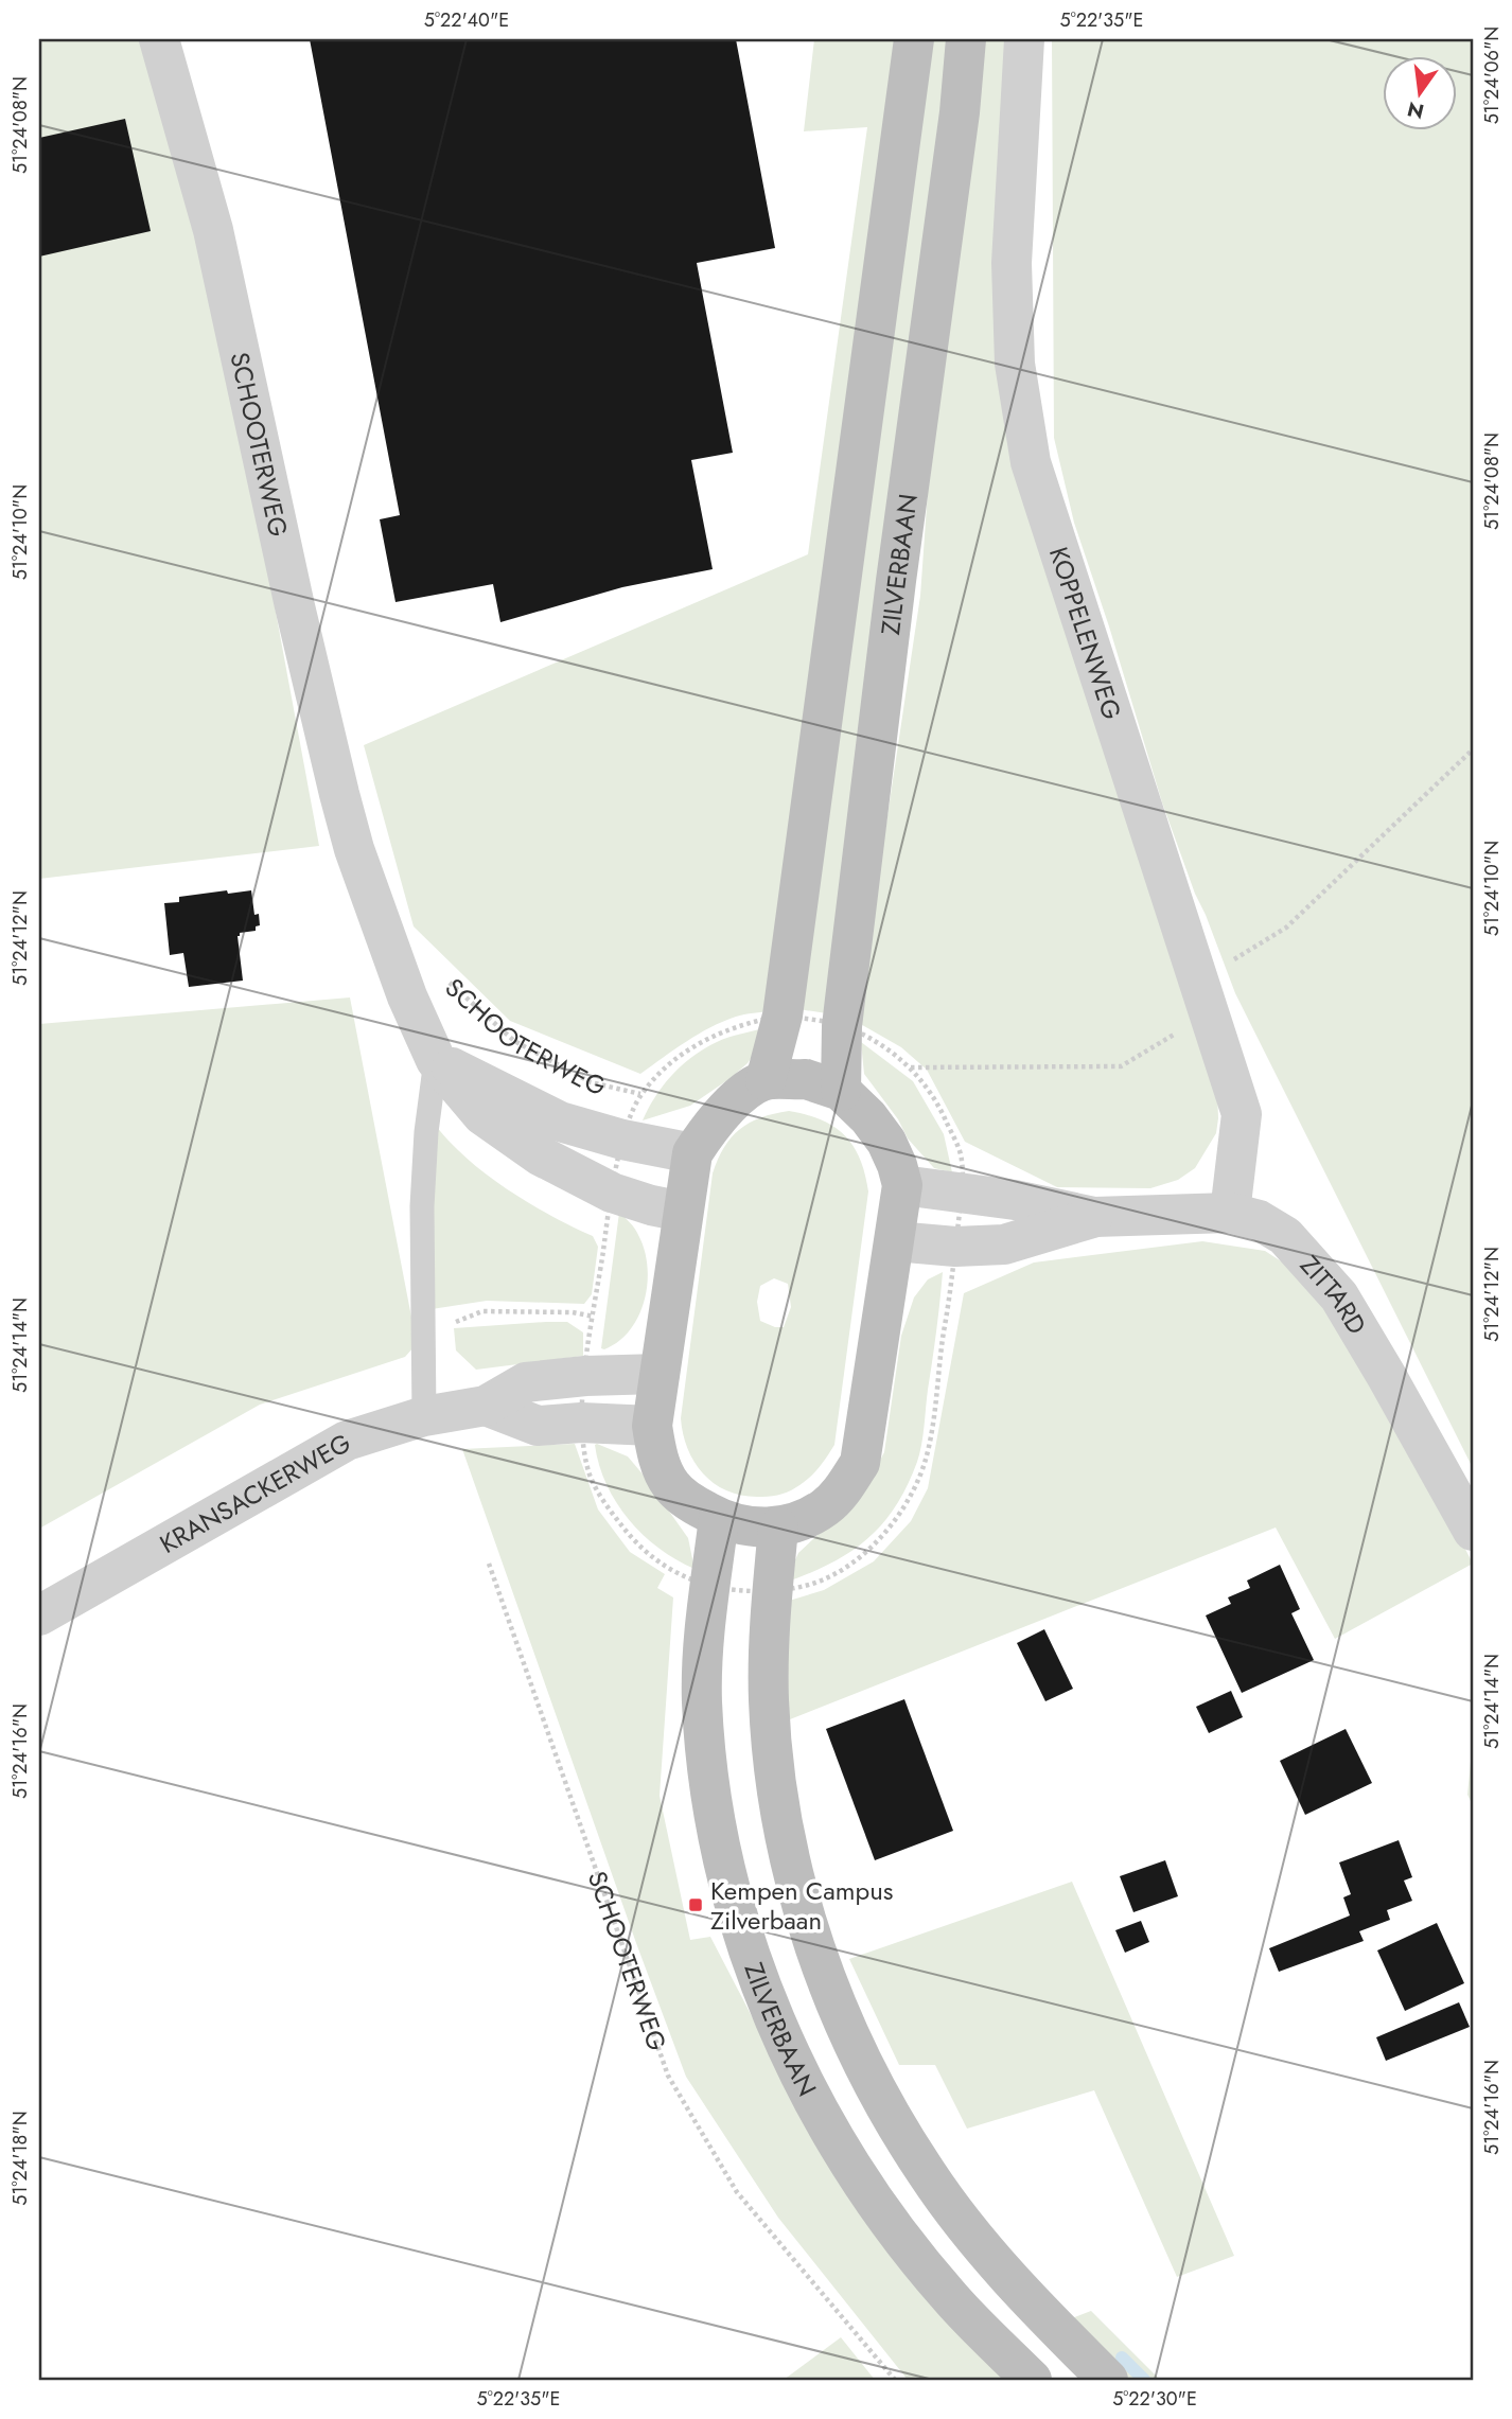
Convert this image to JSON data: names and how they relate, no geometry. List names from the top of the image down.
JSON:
{
  "streets": {
    "main road": ["ZILVERBAAN"],
    "street": [
      "SCHOOTERWEG",
      "KOPPELENWEG",
      "ZITTARD",
      "KRANSACKERWEG"
    ]
  },
  "crossings": [
    ["KOPPELENWEG", "ZITTARD"]
  ],
  "places": {
    "transit": ["Kempen Campus Zilverbaan"]
  },
  "north": "bottom",
  "coordinates": [
    "5°22'40\"E",
    "5°22'35\"E",
    "51°24'06\"N",
    "51°24'08\"N",
    "51°24'10\"N",
    "51°24'12\"N",
    "51°24'14\"N",
    "51°24'16\"N",
    "51°24'18\"N",
    "5°22'30\"E"
  ]
}
